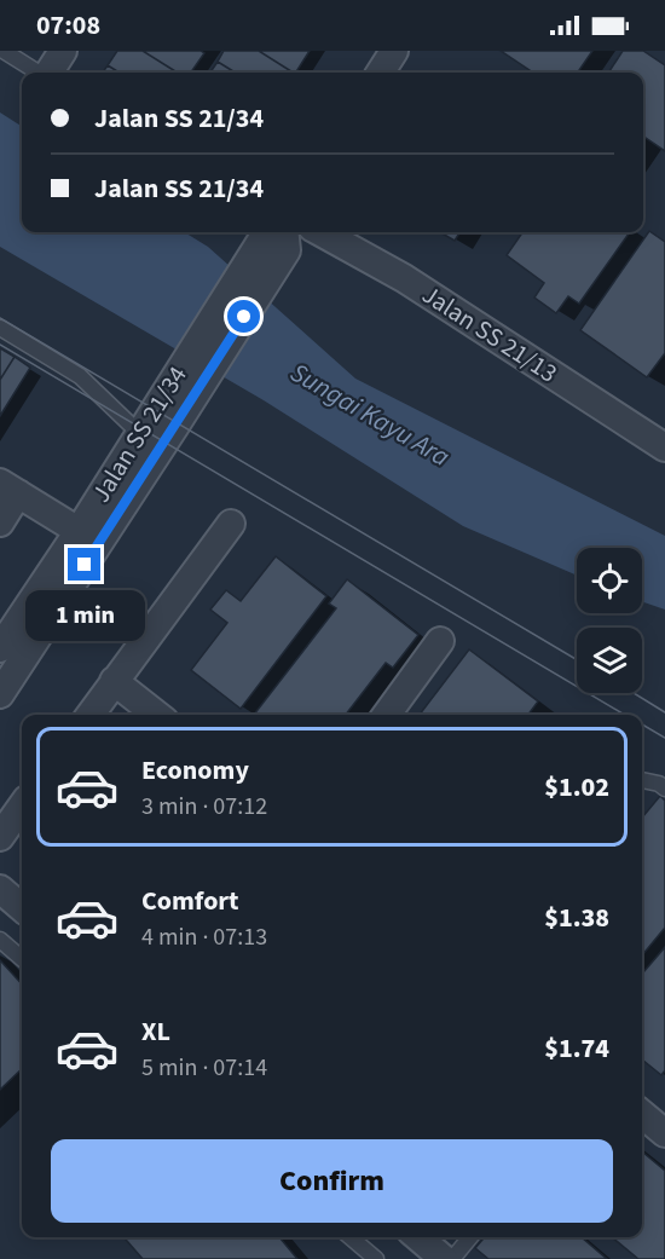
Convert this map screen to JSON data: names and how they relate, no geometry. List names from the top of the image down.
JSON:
{
  "streets": {
    "street": ["Jalan SS 21/13", "Jalan SS 21/34"]
  },
  "water": ["Sungai Kayu Ara"],
  "page": {
    "status": "07:08",
    "banner": ["Jalan SS 21/34", "Jalan SS 21/34"],
    "bubble": "1 min",
    "list": [
      {
        "name": "Economy",
        "note": "3 min · 07:12",
        "value": "$1.02"
      },
      {
        "name": "Comfort",
        "note": "4 min · 07:13",
        "value": "$1.38"
      },
      {
        "name": "XL",
        "note": "5 min · 07:14",
        "value": "$1.74"
      }
    ],
    "buttons": "Confirm"
  }
}
